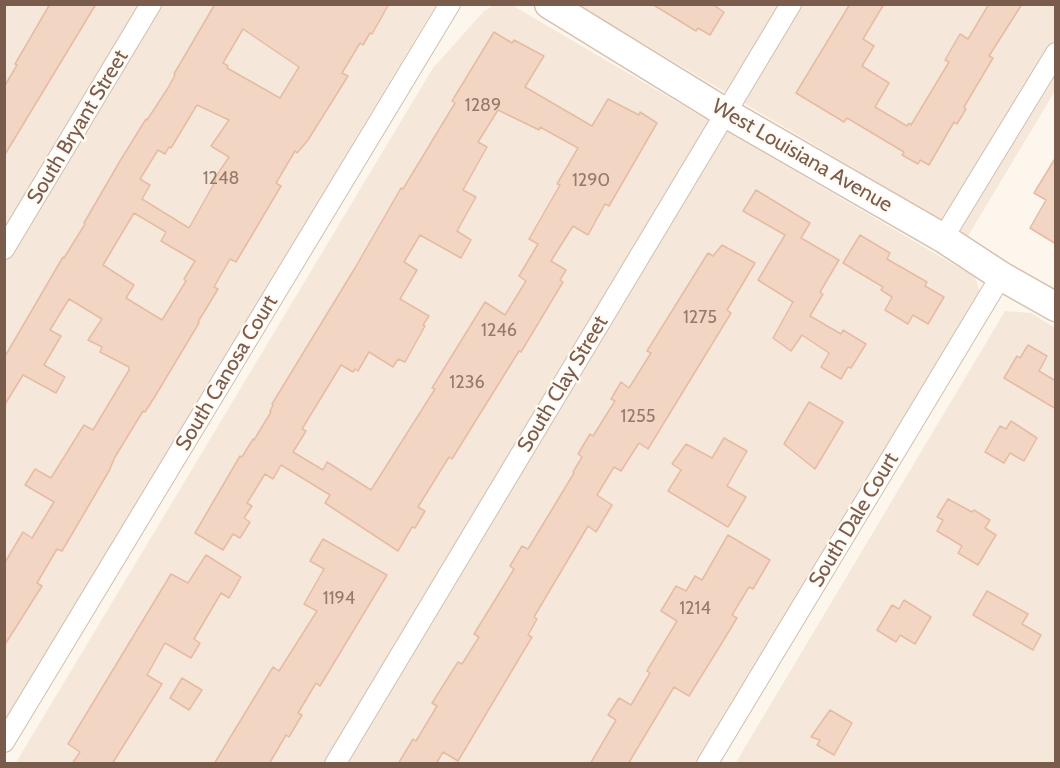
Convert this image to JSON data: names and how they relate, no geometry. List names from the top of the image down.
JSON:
{
  "streets": {
    "street": [
      "South Bryant Street",
      "West Louisiana Avenue",
      "South Canosa Court",
      "South Clay Street",
      "South Dale Court"
    ]
  },
  "crossings": [
    ["West Louisiana Avenue", "South Clay Street"],
    ["West Louisiana Avenue", "South Dale Court"]
  ],
  "house_numbers": [
    "1289",
    "1248",
    "1290",
    "1275",
    "1246",
    "1236",
    "1255",
    "1194",
    "1214"
  ]
}
